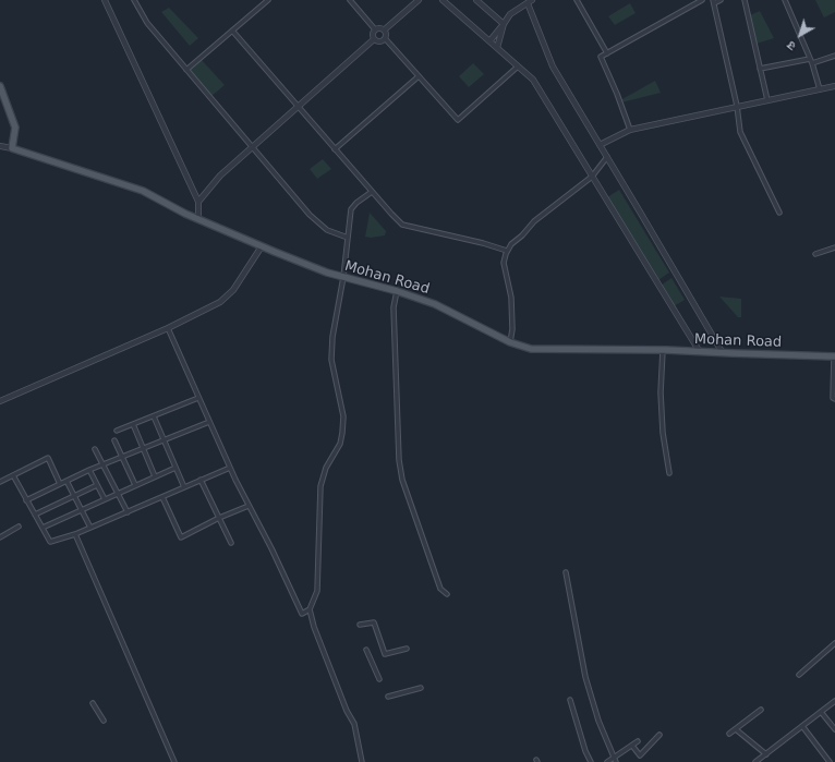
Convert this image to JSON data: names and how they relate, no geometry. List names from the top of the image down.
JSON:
{
  "streets": {
    "main road": ["Mohan Road"]
  },
  "north": "bottom left"
}
